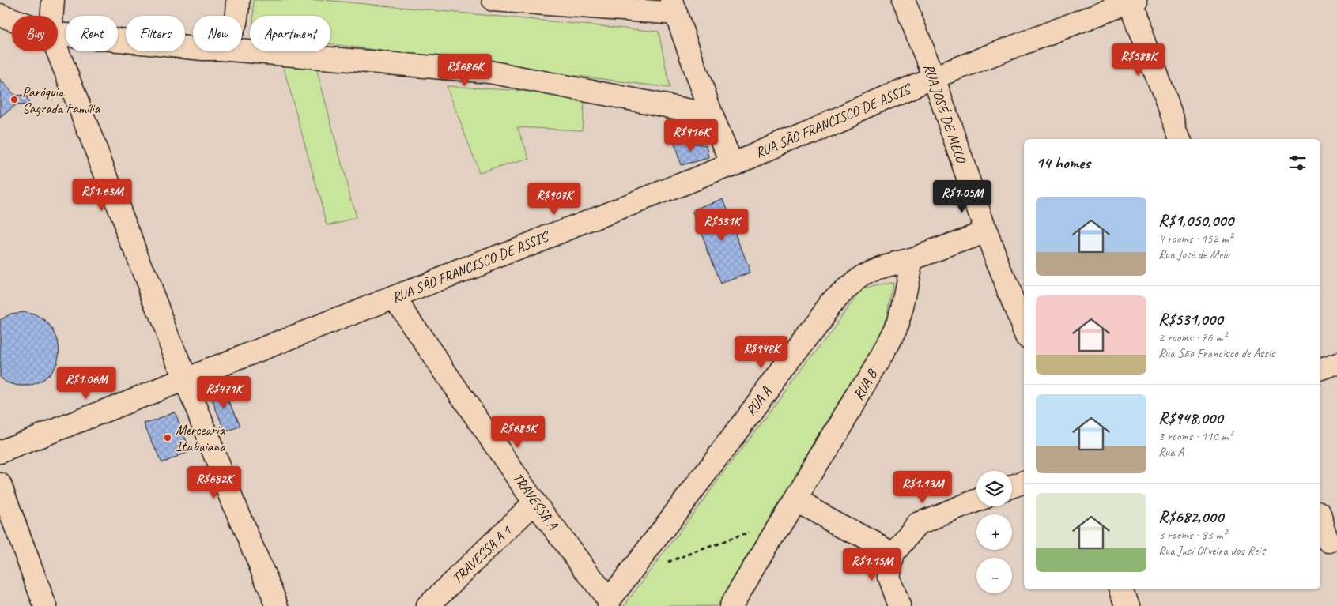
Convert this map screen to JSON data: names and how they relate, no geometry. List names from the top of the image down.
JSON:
{
  "streets": {
    "street": [
      "RUA JOSÉ DE MELO",
      "RUA SÃO FRANCISCO DE ASSIS",
      "RUA B",
      "RUA A",
      "TRAVESSA A",
      "TRAVESSA A 1"
    ]
  },
  "crossings": [
    ["RUA JOSÉ DE MELO", "RUA SÃO FRANCISCO DE ASSIS"],
    ["RUA JOSÉ DE MELO", "RUA A"],
    ["RUA SÃO FRANCISCO DE ASSIS", "TRAVESSA A"],
    ["RUA B", "RUA A"],
    ["RUA A", "TRAVESSA A"],
    ["TRAVESSA A", "TRAVESSA A 1"]
  ],
  "places": ["Paróquia Sagrada Família", "Mercearia Itabaiana"],
  "page": {
    "chip": [
      "Buy",
      "Rent",
      "Filters",
      "New",
      "Apartment"
    ],
    "price": [
      "R$588K",
      "R$686K",
      "R$916K",
      "R$1.63M",
      "R$1.05M",
      "R$907K",
      "R$531K",
      "R$948K",
      "R$1.06M",
      "R$471K",
      "R$685K",
      "R$682K",
      "R$1.13M",
      "R$1.15M"
    ],
    "heading": "14 homes",
    "list": [
      {
        "name": "R$1,050,000",
        "note": "4 rooms · 152 m² · Rua José de Melo"
      },
      {
        "name": "R$531,000",
        "note": "2 rooms · 76 m² · Rua São Francisco de Assis"
      },
      {
        "name": "R$948,000",
        "note": "3 rooms · 110 m² · Rua A"
      },
      {
        "name": "R$682,000",
        "note": "3 rooms · 83 m² · Rua Jaci Oliveira dos Reis"
      }
    ],
    "map_buttons": ["+", "−"]
  }
}
